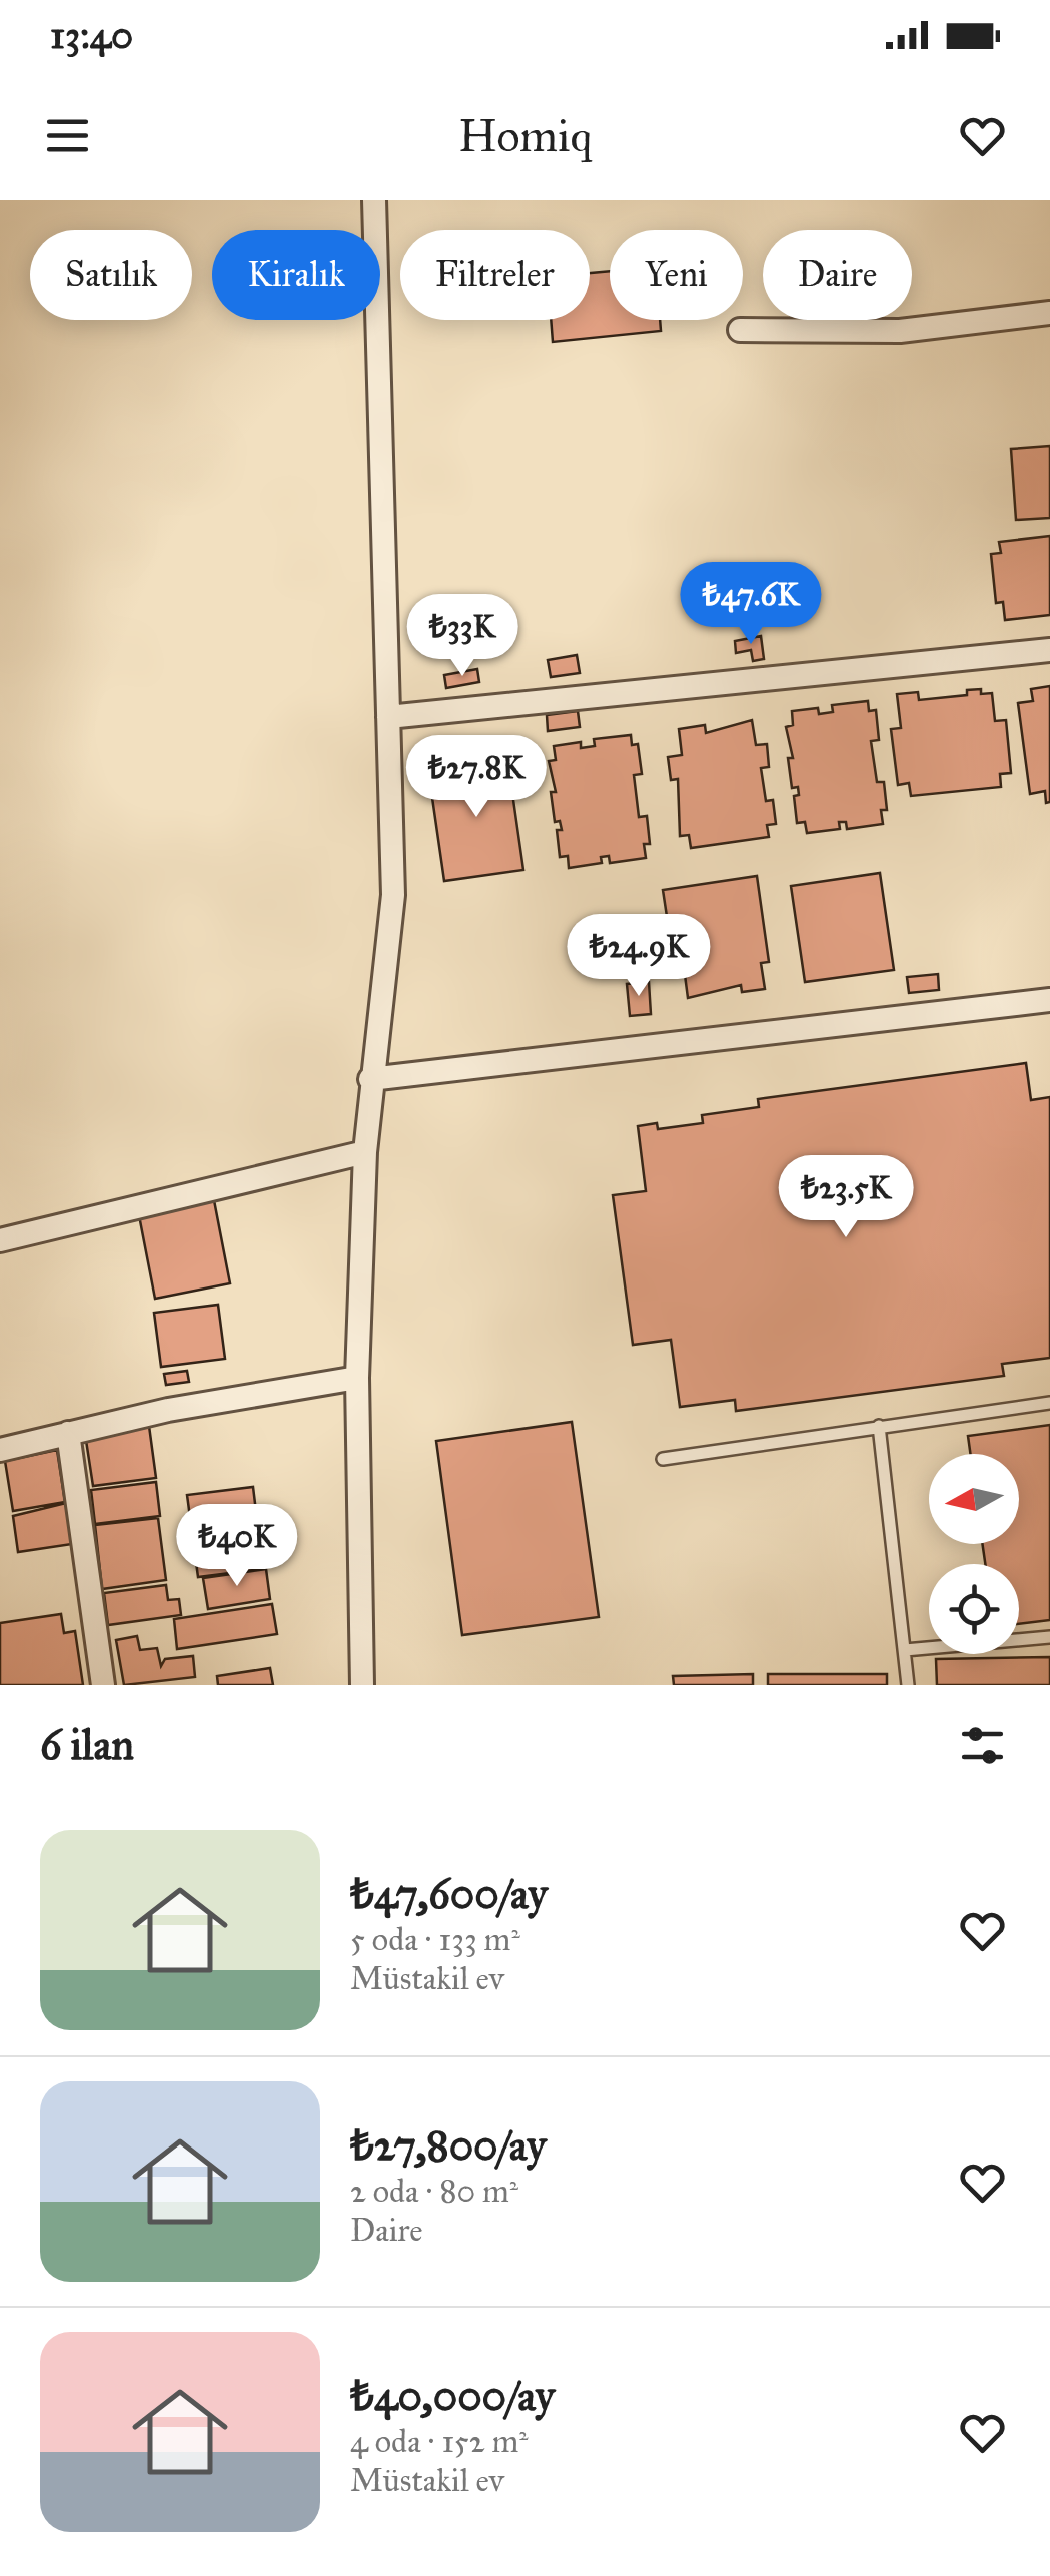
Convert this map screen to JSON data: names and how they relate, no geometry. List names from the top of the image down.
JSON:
{
  "north": "left",
  "page": {
    "status": "13:40",
    "header": "Homiq",
    "chip": [
      "Satılık",
      "Kiralık",
      "Filtreler",
      "Yeni",
      "Daire"
    ],
    "price": [
      "₺47.6K",
      "₺33K",
      "₺27.8K",
      "₺24.9K",
      "₺23.5K",
      "₺40K"
    ],
    "heading": "6 ilan",
    "list": [
      {
        "name": "₺47,600/ay",
        "note": "5 oda · 133 m² · Müstakil ev"
      },
      {
        "name": "₺27,800/ay",
        "note": "2 oda · 80 m² · Daire"
      },
      {
        "name": "₺40,000/ay",
        "note": "4 oda · 152 m² · Müstakil ev"
      }
    ]
  }
}
